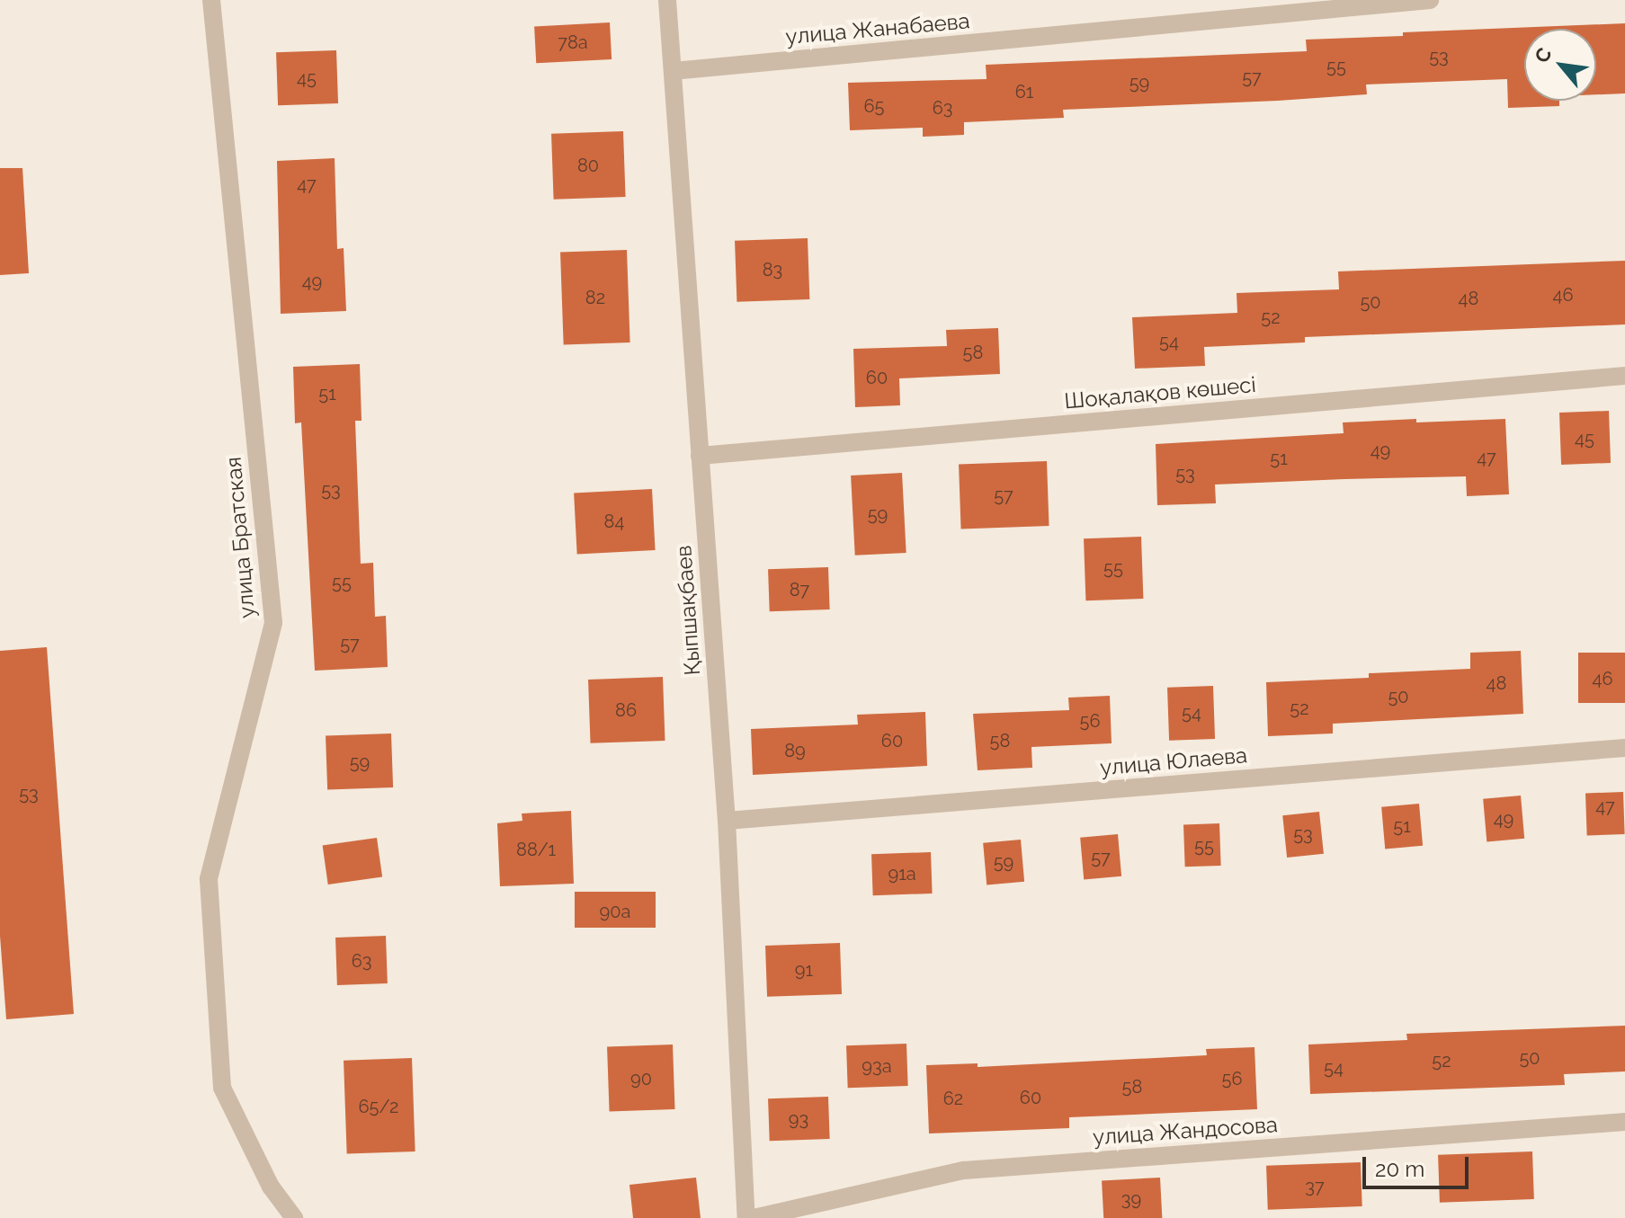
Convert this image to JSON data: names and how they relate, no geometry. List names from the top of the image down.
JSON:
{
  "streets": {
    "street": [
      "улица Жанабаева",
      "Шоқалақов көшесі",
      "улица Братская",
      "Қыпшақбаев",
      "улица Юлаева",
      "улица Жандосова"
    ]
  },
  "crossings": [
    ["улица Жанабаева", "Қыпшақбаев"],
    ["Шоқалақов көшесі", "Қыпшақбаев"],
    ["Қыпшақбаев", "улица Юлаева"]
  ],
  "house_numbers": [
    "78а",
    "53",
    "55",
    "57",
    "45",
    "59",
    "61",
    "65",
    "63",
    "80",
    "47",
    "83",
    "49",
    "46",
    "82",
    "48",
    "50",
    "52",
    "54",
    "58",
    "60",
    "51",
    "45",
    "49",
    "47",
    "51",
    "53",
    "53",
    "57",
    "59",
    "84",
    "55",
    "55",
    "87",
    "57",
    "46",
    "48",
    "50",
    "52",
    "86",
    "54",
    "56",
    "60",
    "58",
    "89",
    "59",
    "53",
    "47",
    "49",
    "51",
    "53",
    "55",
    "88/1",
    "57",
    "59",
    "91а",
    "90а",
    "63",
    "91",
    "50",
    "52",
    "93а",
    "54",
    "90",
    "56",
    "58",
    "60",
    "62",
    "65/2",
    "93",
    "37",
    "39"
  ],
  "scale_bar": "20 m",
  "north": "top left"
}
